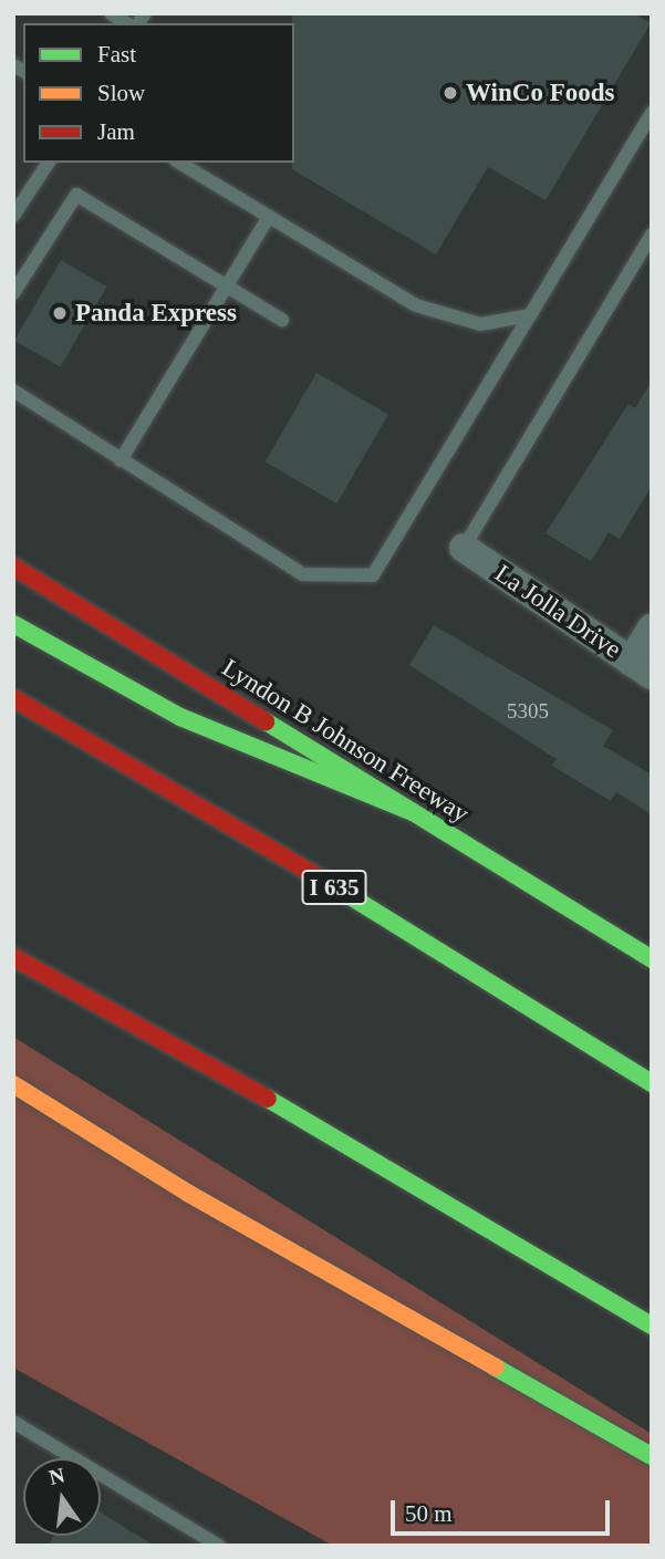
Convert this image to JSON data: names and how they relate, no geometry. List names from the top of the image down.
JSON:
{
  "streets": {
    "main road": ["Lyndon B Johnson Freeway", "I 635"],
    "street": ["La Jolla Drive"]
  },
  "places": ["WinCo Foods", "Panda Express"],
  "house_numbers": ["5305"],
  "legend": ["Fast", "Slow", "Jam"],
  "scale_bar": "50 m",
  "north": "top"
}
